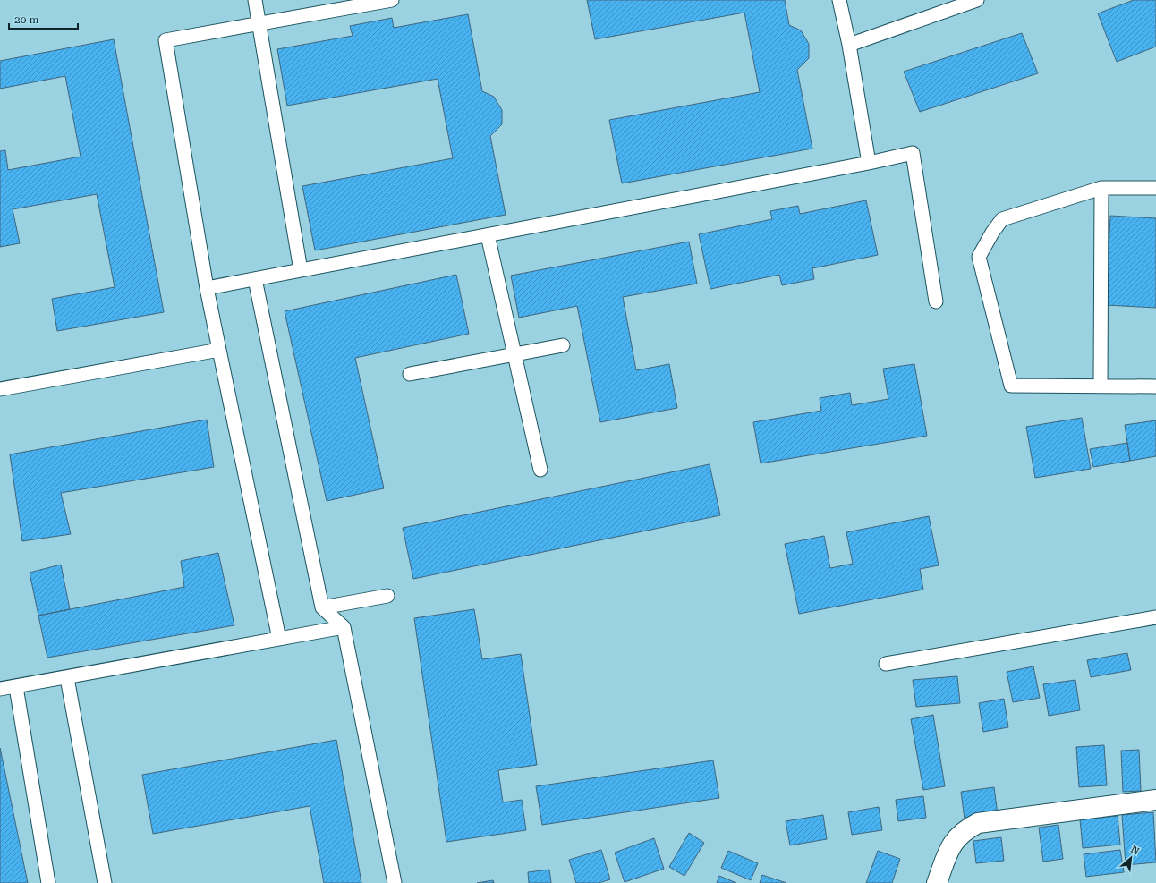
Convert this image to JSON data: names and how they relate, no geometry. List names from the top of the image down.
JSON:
{
  "scale_bar": "20 m",
  "north": "top right"
}
